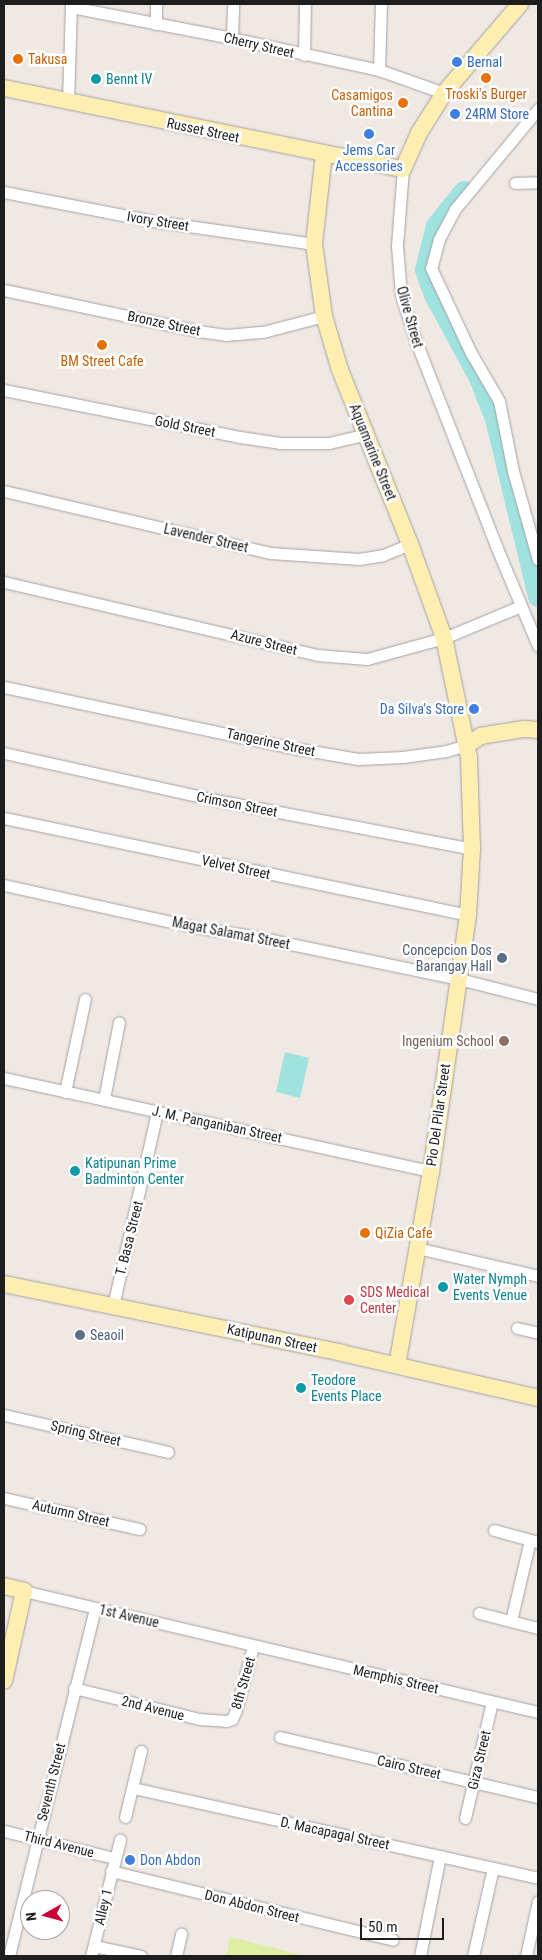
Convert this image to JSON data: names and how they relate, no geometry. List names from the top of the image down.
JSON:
{
  "streets": {
    "street": [
      "Cherry Street",
      "Russet Street",
      "Ivory Street",
      "Olive Street",
      "Bronze Street",
      "Gold Street",
      "Aquamarine Street",
      "Lavender Street",
      "Azure Street",
      "Tangerine Street",
      "Crimson Street",
      "Velvet Street",
      "Magat Salamat Street",
      "Pio Del Pilar Street",
      "J. M. Panganiban Street",
      "T. Basa Street",
      "Katipunan Street",
      "Spring Street",
      "Autumn Street",
      "1st Avenue",
      "Memphis Street",
      "8th Street",
      "2nd Avenue",
      "Giza Street",
      "Cairo Street",
      "Seventh Street",
      "D. Macapagal Street",
      "Third Avenue",
      "Don Abdon Street",
      "Alley 1"
    ]
  },
  "crossings": [
    ["Cherry Street", "Olive Street"],
    ["Russet Street", "Olive Street"],
    ["Russet Street", "Aquamarine Street"],
    ["Ivory Street", "Aquamarine Street"],
    ["Olive Street", "Azure Street"],
    ["Bronze Street", "Aquamarine Street"],
    ["Gold Street", "Aquamarine Street"],
    ["Aquamarine Street", "Lavender Street"],
    ["Aquamarine Street", "Azure Street"],
    ["Aquamarine Street", "Tangerine Street"],
    ["Aquamarine Street", "Pio Del Pilar Street"],
    ["Tangerine Street", "Pio Del Pilar Street"],
    ["Crimson Street", "Pio Del Pilar Street"],
    ["Velvet Street", "Pio Del Pilar Street"],
    ["Magat Salamat Street", "Pio Del Pilar Street"],
    ["Pio Del Pilar Street", "J. M. Panganiban Street"],
    ["Pio Del Pilar Street", "Katipunan Street"],
    ["J. M. Panganiban Street", "T. Basa Street"],
    ["T. Basa Street", "Katipunan Street"],
    ["1st Avenue", "Memphis Street"],
    ["1st Avenue", "8th Street"],
    ["1st Avenue", "Seventh Street"],
    ["Memphis Street", "8th Street"],
    ["Memphis Street", "Giza Street"],
    ["8th Street", "2nd Avenue"],
    ["2nd Avenue", "Seventh Street"],
    ["Giza Street", "Cairo Street"],
    ["Seventh Street", "Third Avenue"],
    ["Third Avenue", "Alley 1"],
    ["Don Abdon Street", "Alley 1"]
  ],
  "places": [
    "Takusa",
    "Bernal",
    "Troski's Burger",
    "Bennt IV",
    "Casamigos Cantina",
    "24RM Store",
    "Jems Car Accessories",
    "BM Street Cafe",
    "Da Silva's Store",
    "Concepcion Dos Barangay Hall",
    "Ingenium School",
    "Katipunan Prime Badminton Center",
    "QiZia Cafe",
    "Water Nymph Events Venue",
    "SDS Medical Center",
    "Seaoil",
    "Teodore Events Place",
    "Don Abdon"
  ],
  "scale_bar": "50 m",
  "north": "left"
}
